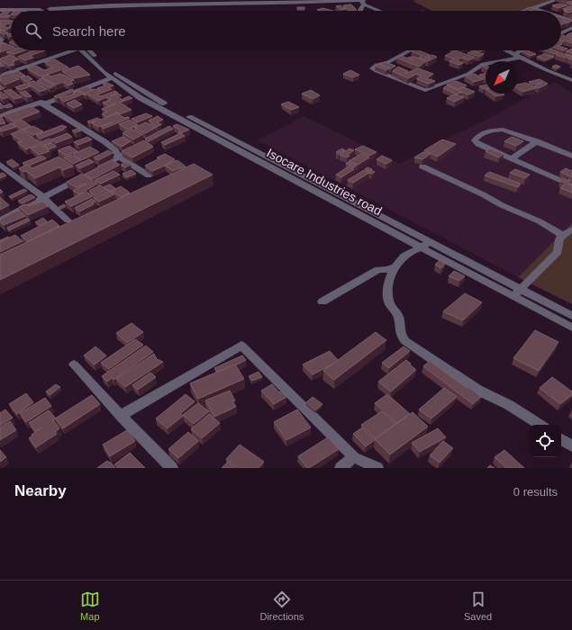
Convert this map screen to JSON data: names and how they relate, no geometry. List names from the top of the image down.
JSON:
{
  "streets": {
    "street": ["Isocare Industries road"]
  },
  "north": "bottom left",
  "page": {
    "search": "Search here",
    "heading": ["Nearby", "0 results"],
    "nav": ["Map", "Directions", "Saved"]
  }
}
